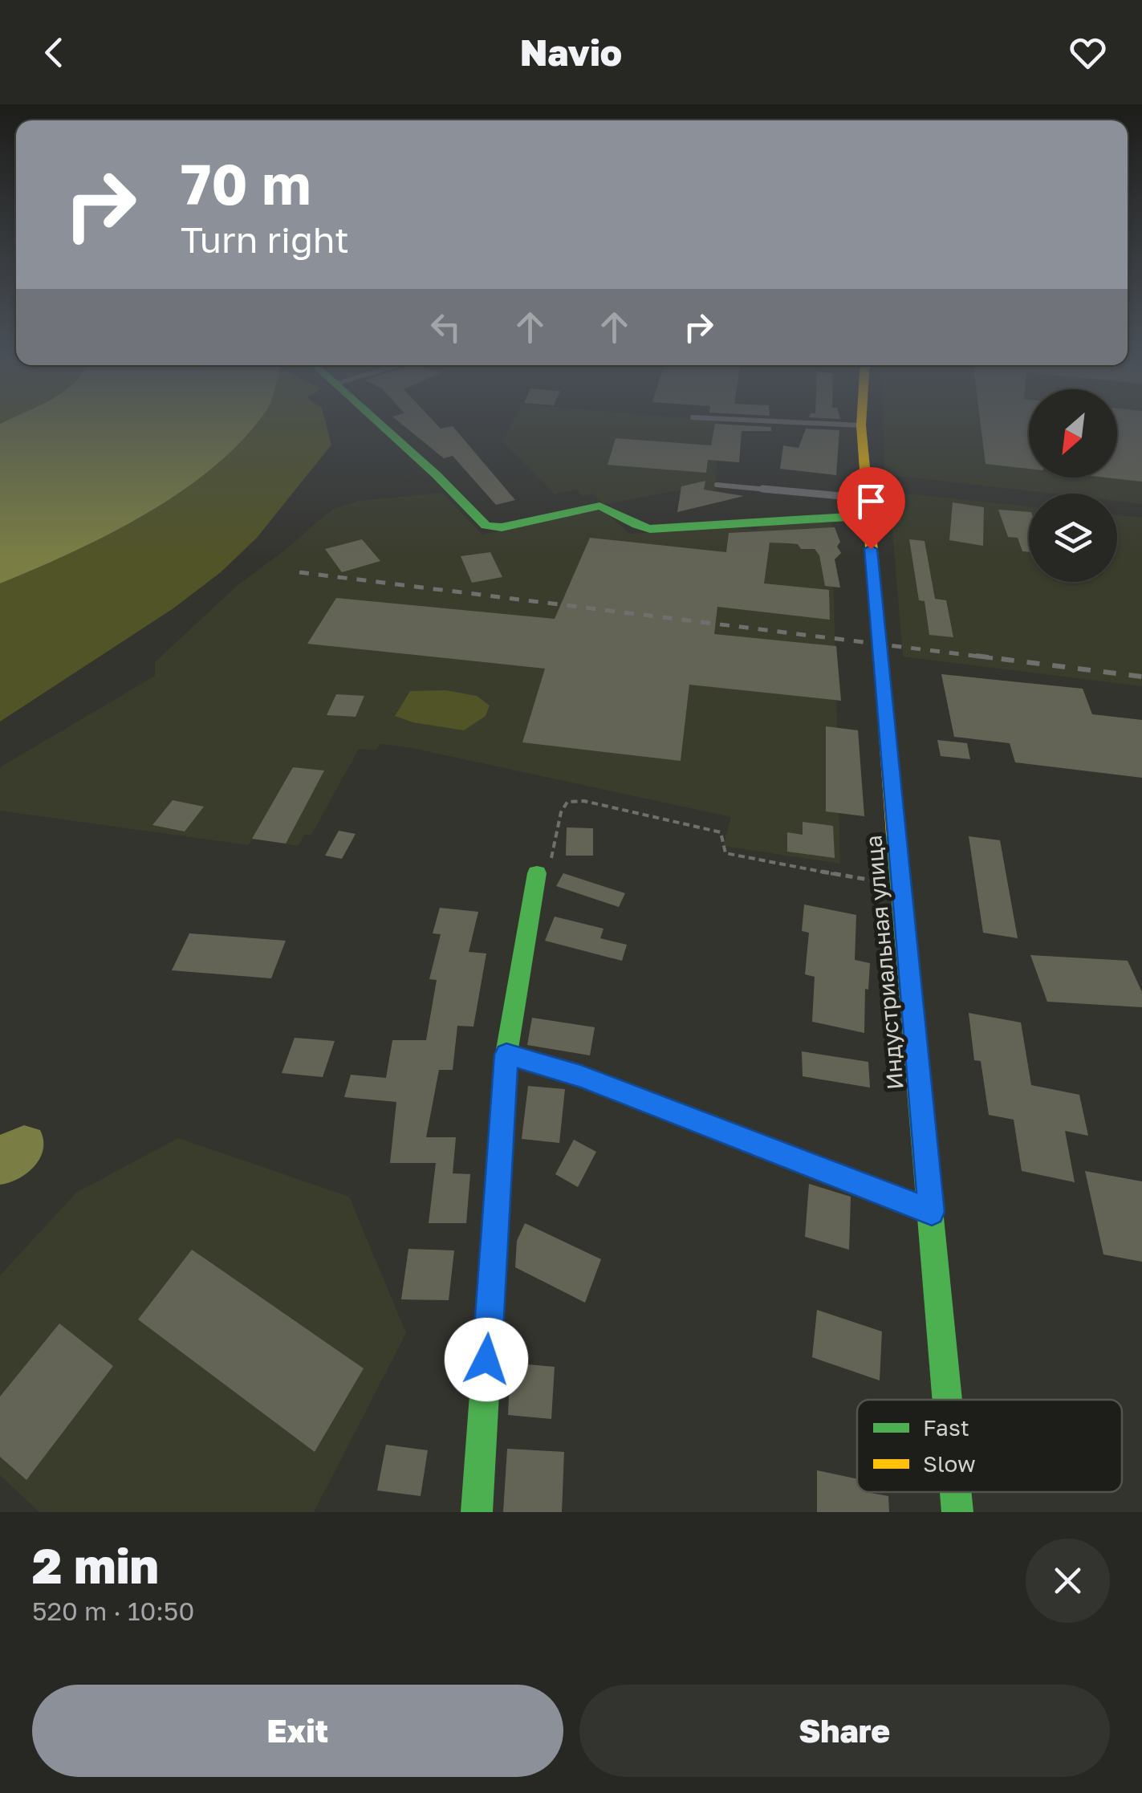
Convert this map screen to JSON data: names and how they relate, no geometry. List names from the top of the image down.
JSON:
{
  "streets": {
    "street": ["Индустриальная улица"]
  },
  "legend": ["Fast", "Slow"],
  "north": "bottom left",
  "page": {
    "header": "Navio",
    "turn": ["70 m", "Turn right"],
    "heading": ["2 min", "520 m · 10:50"],
    "buttons": ["Exit", "Share"]
  }
}
